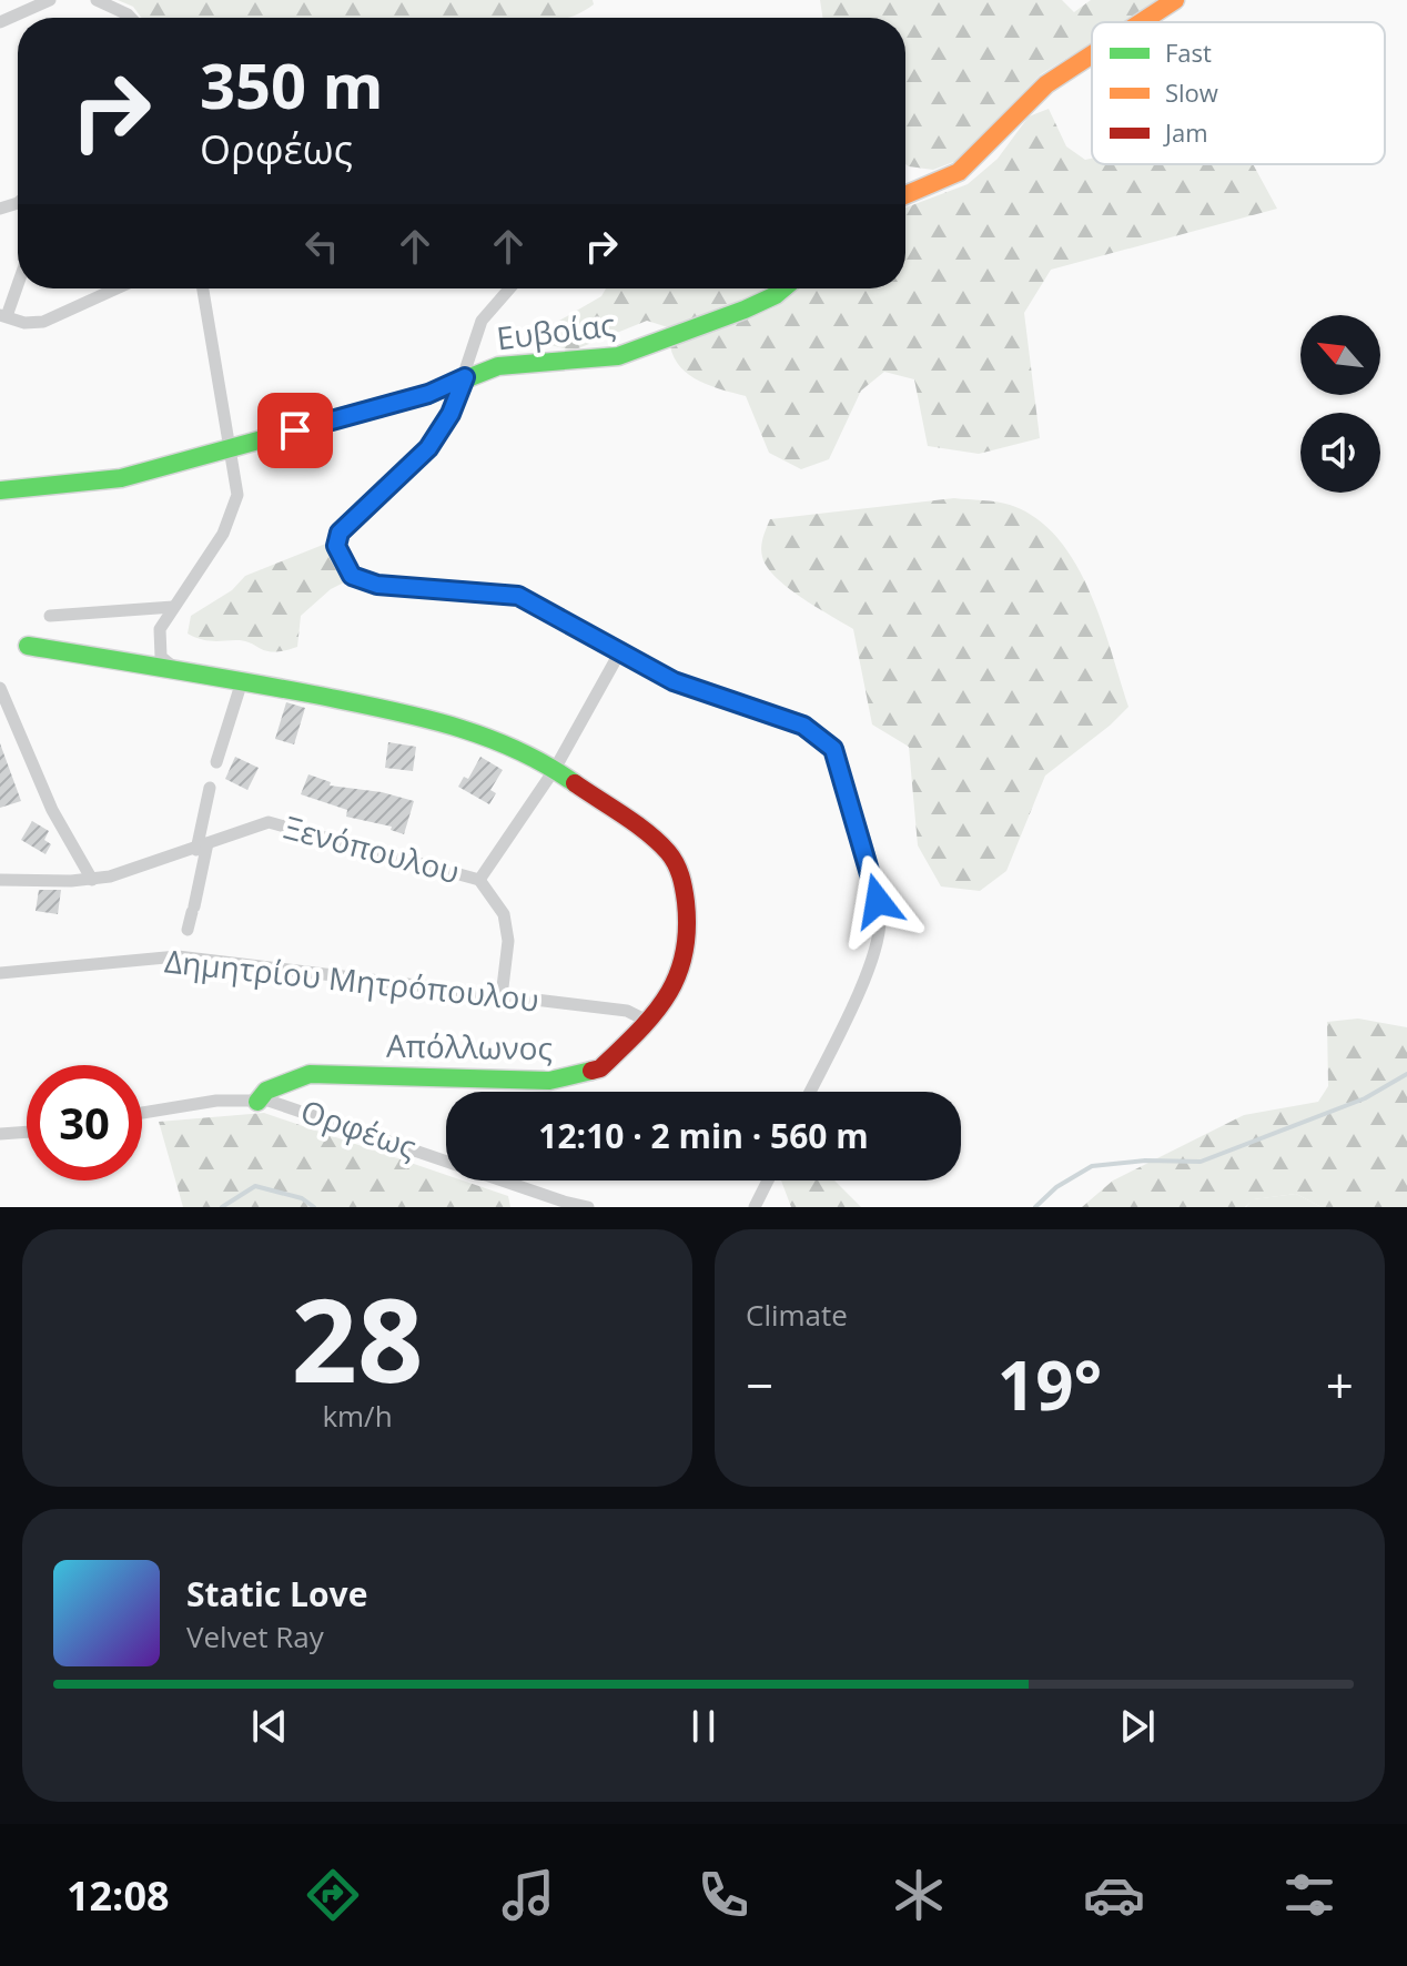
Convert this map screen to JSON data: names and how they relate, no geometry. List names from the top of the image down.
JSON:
{
  "streets": {
    "street": [
      "Ευβοίας",
      "Ξενόπουλου",
      "Δημητρίου Μητρόπουλου",
      "Απόλλωνος",
      "Ορφέως"
    ]
  },
  "crossings": [
    ["Ξενόπουλου", "Δημητρίου Μητρόπουλου"],
    ["Δημητρίου Μητρόπουλου", "Απόλλωνος"],
    ["Απόλλωνος", "Ορφέως"]
  ],
  "legend": ["Fast", "Slow", "Jam"],
  "north": "top left",
  "page": {
    "turn": ["350 m", "Ορφέως"],
    "limit": "30",
    "trip": "12:10 · 2 min · 560 m",
    "tile": [
      ["28", "km/h"],
      "Climate"
    ],
    "heat": ["−", "19°", "+"],
    "song": ["Static Love", "Velvet Ray"],
    "tabs": "12:08"
  }
}
